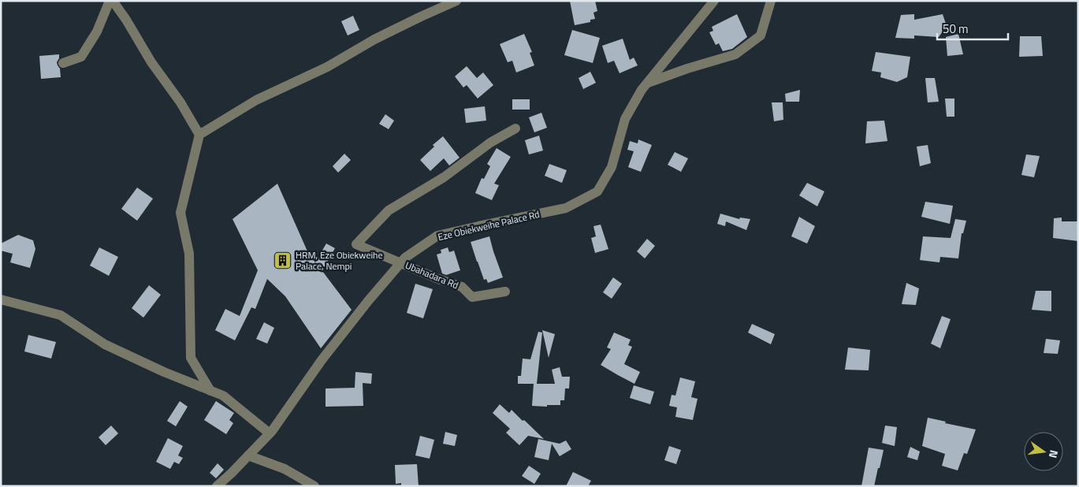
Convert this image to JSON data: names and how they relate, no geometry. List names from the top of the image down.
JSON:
{
  "streets": {
    "street": ["Eze Obiekweihe Palace Rd", "Ubahadara Rd"]
  },
  "crossings": [
    ["Eze Obiekweihe Palace Rd", "Ubahadara Rd"]
  ],
  "places": {
    "building": ["HRM, Eze Obiekweihe Palace, Nempi"]
  },
  "scale_bar": "50 m",
  "north": "right"
}
